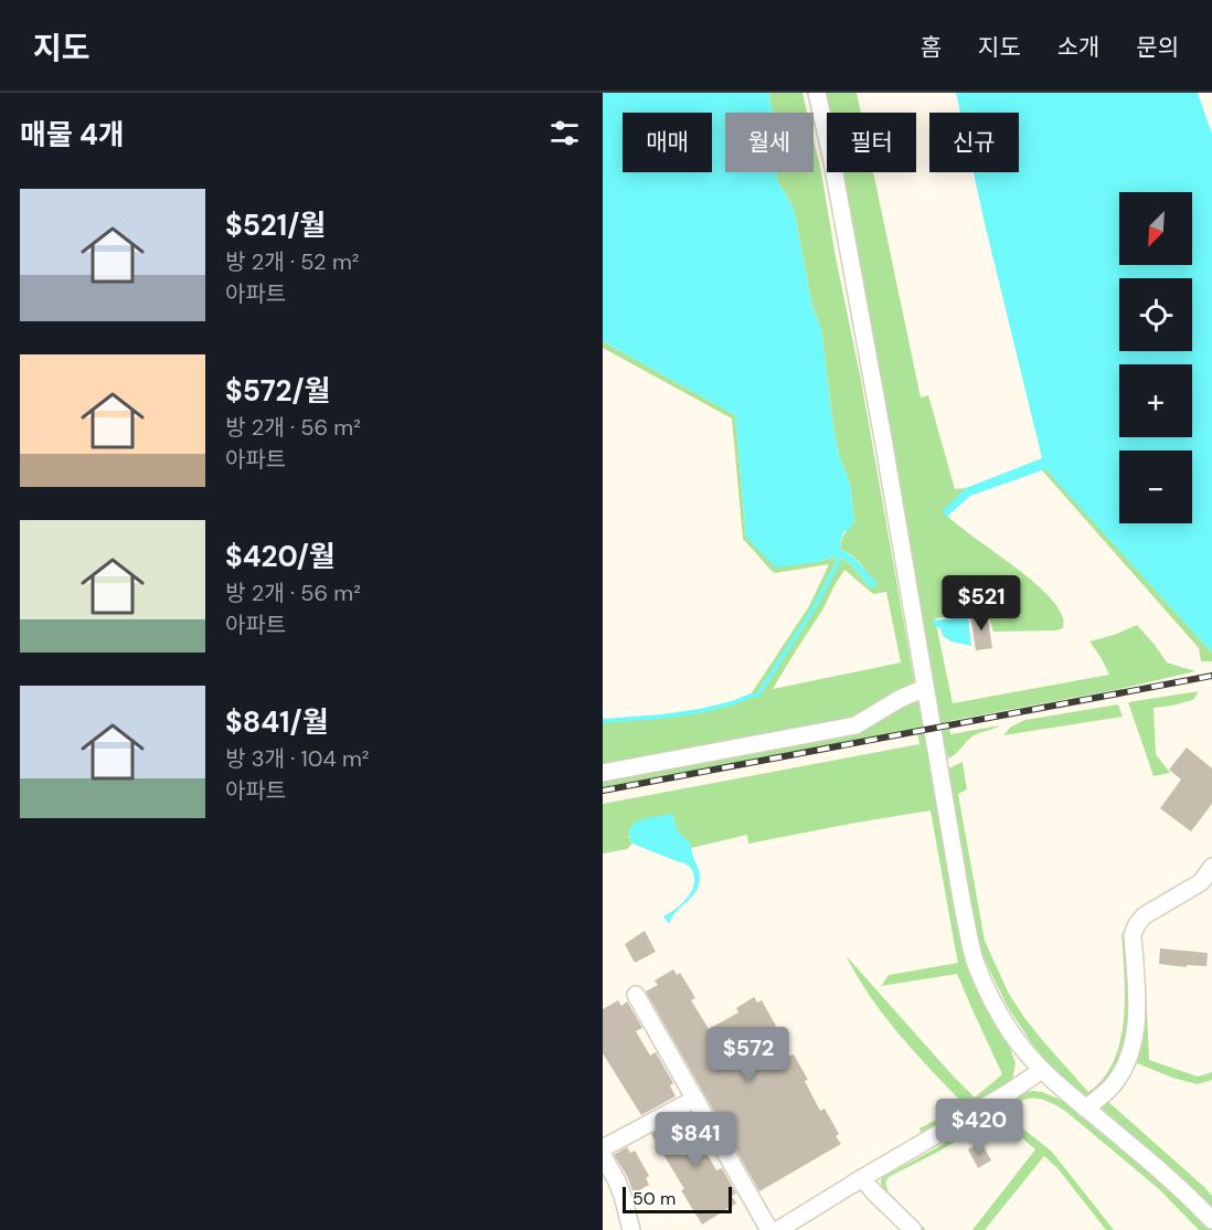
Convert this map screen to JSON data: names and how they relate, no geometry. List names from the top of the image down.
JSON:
{
  "scale_bar": "50 m",
  "north": "bottom left",
  "page": {
    "header": "지도",
    "nav": [
      "홈",
      "지도",
      "소개",
      "문의"
    ],
    "heading": "매물 4개",
    "chip": [
      "매매",
      "월세",
      "필터",
      "신규"
    ],
    "list": [
      {
        "name": "$521/월",
        "note": "방 2개 · 52 m² · 아파트"
      },
      {
        "name": "$572/월",
        "note": "방 2개 · 56 m² · 아파트"
      },
      {
        "name": "$420/월",
        "note": "방 2개 · 56 m² · 아파트"
      },
      {
        "name": "$841/월",
        "note": "방 3개 · 104 m² · 아파트"
      }
    ],
    "map_buttons": ["+", "−"],
    "price": [
      "$521",
      "$572",
      "$420",
      "$841"
    ],
    "scale": "50 m"
  }
}
